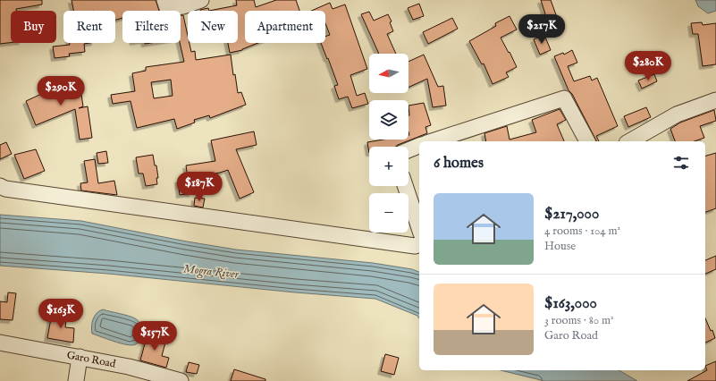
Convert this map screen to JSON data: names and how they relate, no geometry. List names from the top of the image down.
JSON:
{
  "streets": {
    "street": ["Garo Road"]
  },
  "water": ["Mogra River"],
  "north": "left",
  "page": {
    "chip": [
      "Buy",
      "Rent",
      "Filters",
      "New",
      "Apartment"
    ],
    "price": [
      "$217K",
      "$280K",
      "$290K",
      "$187K",
      "$163K",
      "$157K"
    ],
    "map_buttons": ["+", "−"],
    "heading": "6 homes",
    "list": [
      {
        "name": "$217,000",
        "note": "4 rooms · 104 m² · House"
      },
      {
        "name": "$163,000",
        "note": "3 rooms · 80 m² · Garo Road"
      }
    ]
  }
}
